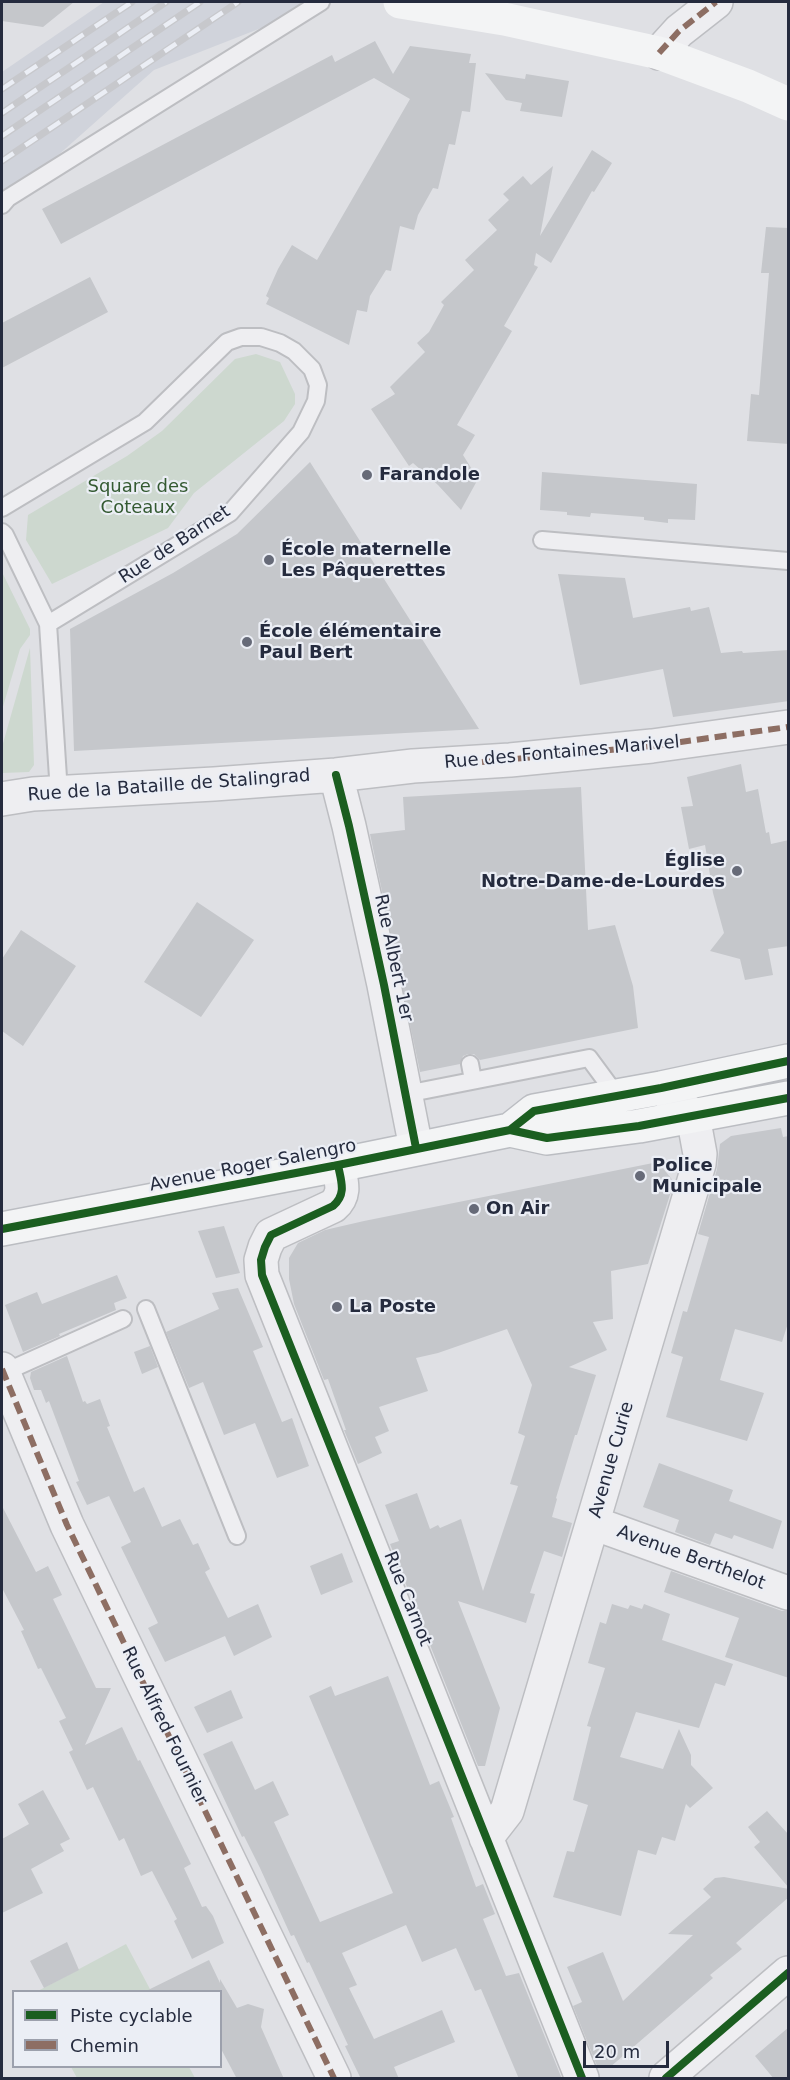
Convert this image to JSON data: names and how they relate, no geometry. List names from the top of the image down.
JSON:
{
  "streets": {
    "main road": ["Avenue Roger Salengro"],
    "street": [
      "Rue des Fontaines Marivel",
      "Rue de la Bataille de Stalingrad",
      "Rue Albert 1er",
      "Avenue Curie",
      "Avenue Berthelot",
      "Rue Carnot",
      "Rue Alfred Fournier"
    ],
    "lane": ["Rue de Barnet"]
  },
  "crossings": [
    ["Rue des Fontaines Marivel", "Rue de la Bataille de Stalingrad"],
    ["Rue des Fontaines Marivel", "Rue Albert 1er"],
    ["Rue de la Bataille de Stalingrad", "Rue Albert 1er"],
    ["Rue Albert 1er", "Avenue Roger Salengro"],
    ["Avenue Roger Salengro", "Avenue Curie"],
    ["Avenue Roger Salengro", "Rue Carnot"],
    ["Avenue Curie", "Avenue Berthelot"],
    ["Avenue Curie", "Rue Carnot"]
  ],
  "parks": ["Square des Coteaux"],
  "places": [
    "Farandole",
    "École maternelle Les Pâquerettes",
    "École élémentaire Paul Bert",
    "Église Notre-Dame-de-Lourdes",
    "Police Municipale",
    "On Air",
    "La Poste"
  ],
  "legend": ["Piste cyclable", "Chemin"],
  "scale_bar": "20 m"
}
